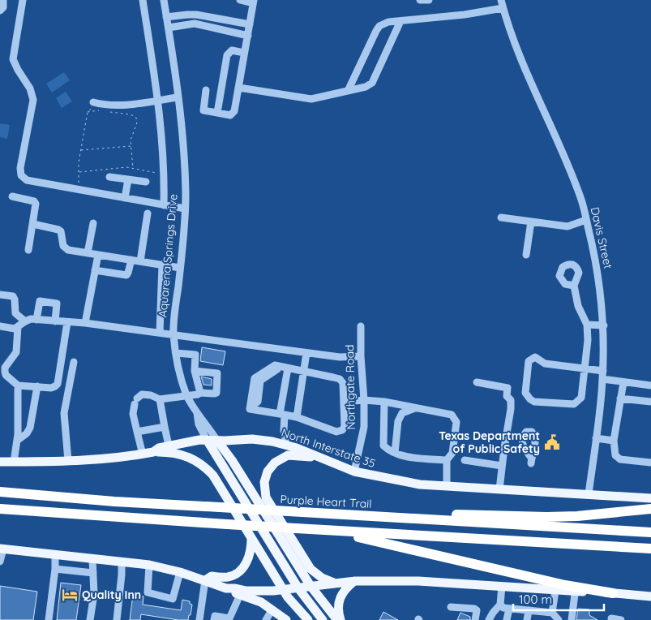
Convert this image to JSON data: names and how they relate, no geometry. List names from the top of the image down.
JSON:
{
  "streets": {
    "highway": ["Purple Heart Trail"],
    "main road": ["Aquarena Springs Drive", "North Interstate 35"],
    "street": ["Davis Street", "Northgate Road"]
  },
  "crossings": [
    ["Davis Street", "North Interstate 35"],
    ["Aquarena Springs Drive", "North Interstate 35"],
    ["Northgate Road", "North Interstate 35"]
  ],
  "places": {
    "public building": ["Texas Department of Public Safety"],
    "hotel": ["Quality Inn"]
  },
  "scale_bar": "100 m"
}
